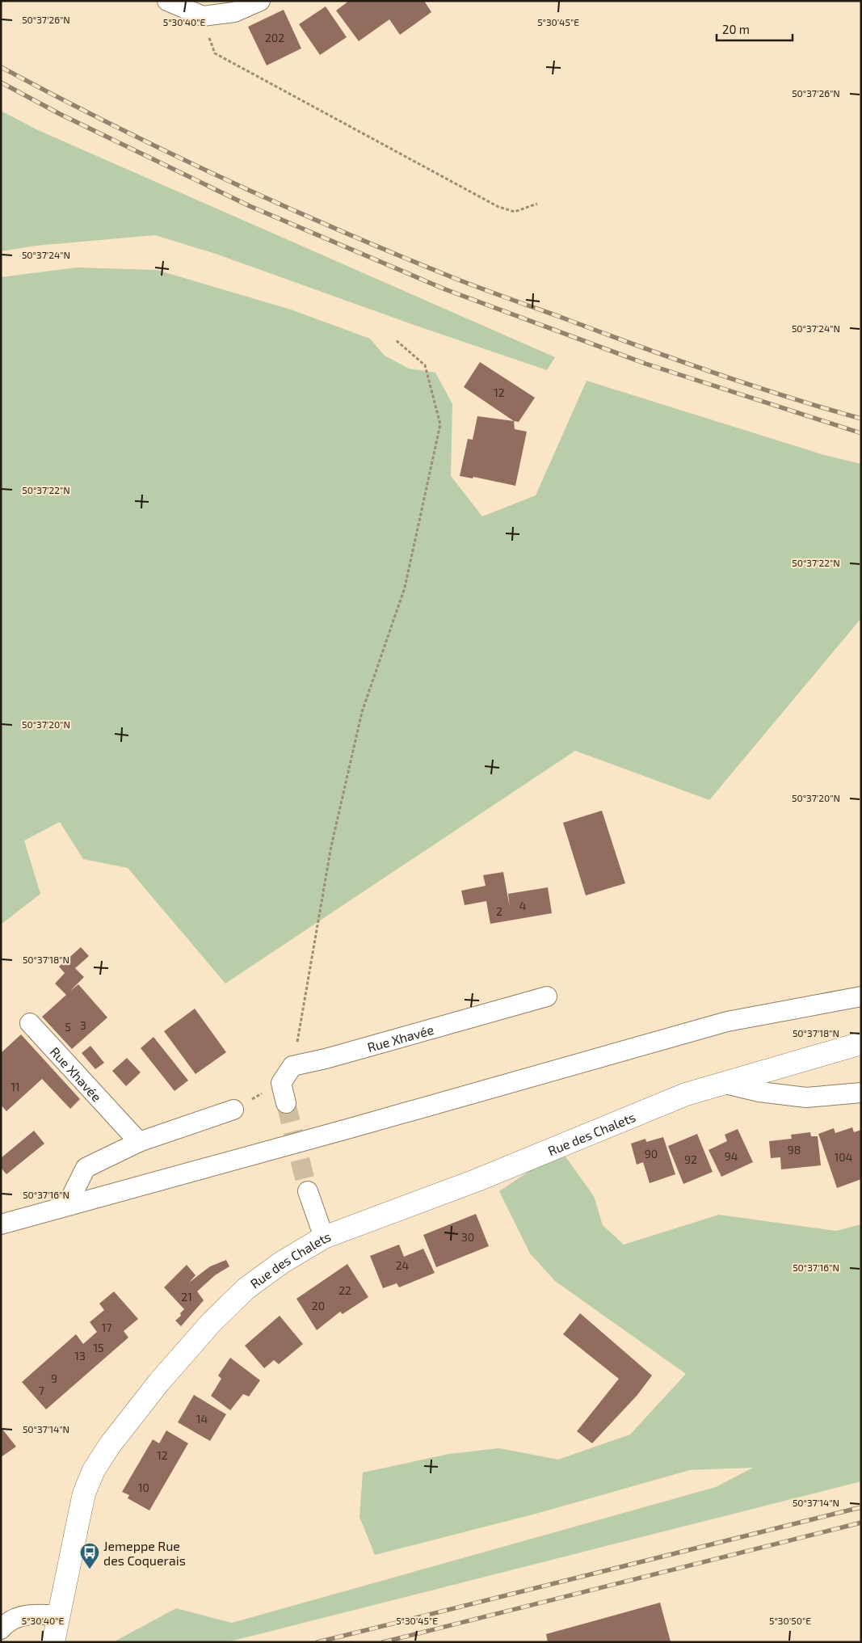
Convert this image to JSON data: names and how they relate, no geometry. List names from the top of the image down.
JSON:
{
  "streets": {
    "street": ["Rue Xhavée", "Rue des Chalets"]
  },
  "places": {
    "bus stop": ["Jemeppe Rue des Coquerais"]
  },
  "house_numbers": [
    "202",
    "12",
    "4",
    "2",
    "3",
    "5",
    "11",
    "98",
    "90",
    "94",
    "104",
    "92",
    "30",
    "24",
    "22",
    "21",
    "20",
    "17",
    "15",
    "13",
    "9",
    "7",
    "14",
    "12",
    "10"
  ],
  "scale_bar": "20 m",
  "coordinates": [
    "50°37'26\"N",
    "5°30'40\"E",
    "5°30'45\"E",
    "50°37'24\"N",
    "50°37'22\"N",
    "50°37'20\"N",
    "50°37'18\"N",
    "50°37'16\"N",
    "50°37'14\"N",
    "5°30'50\"E"
  ]
}
